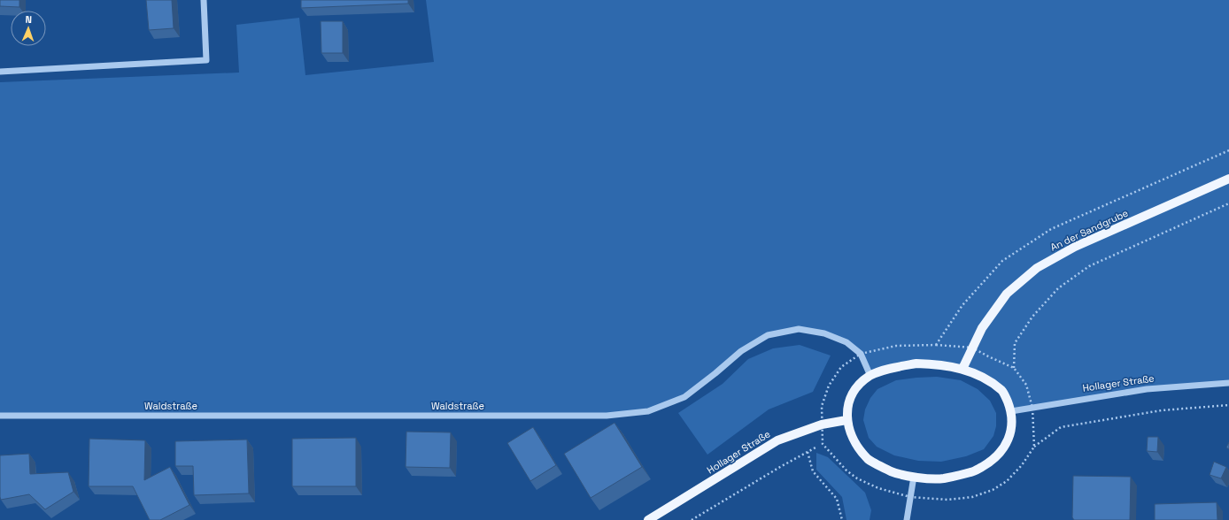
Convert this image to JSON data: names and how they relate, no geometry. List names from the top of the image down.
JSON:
{
  "streets": {
    "main road": ["An der Sandgrube", "Hollager Straße"],
    "street": ["Waldstraße"]
  },
  "north": "top"
}
